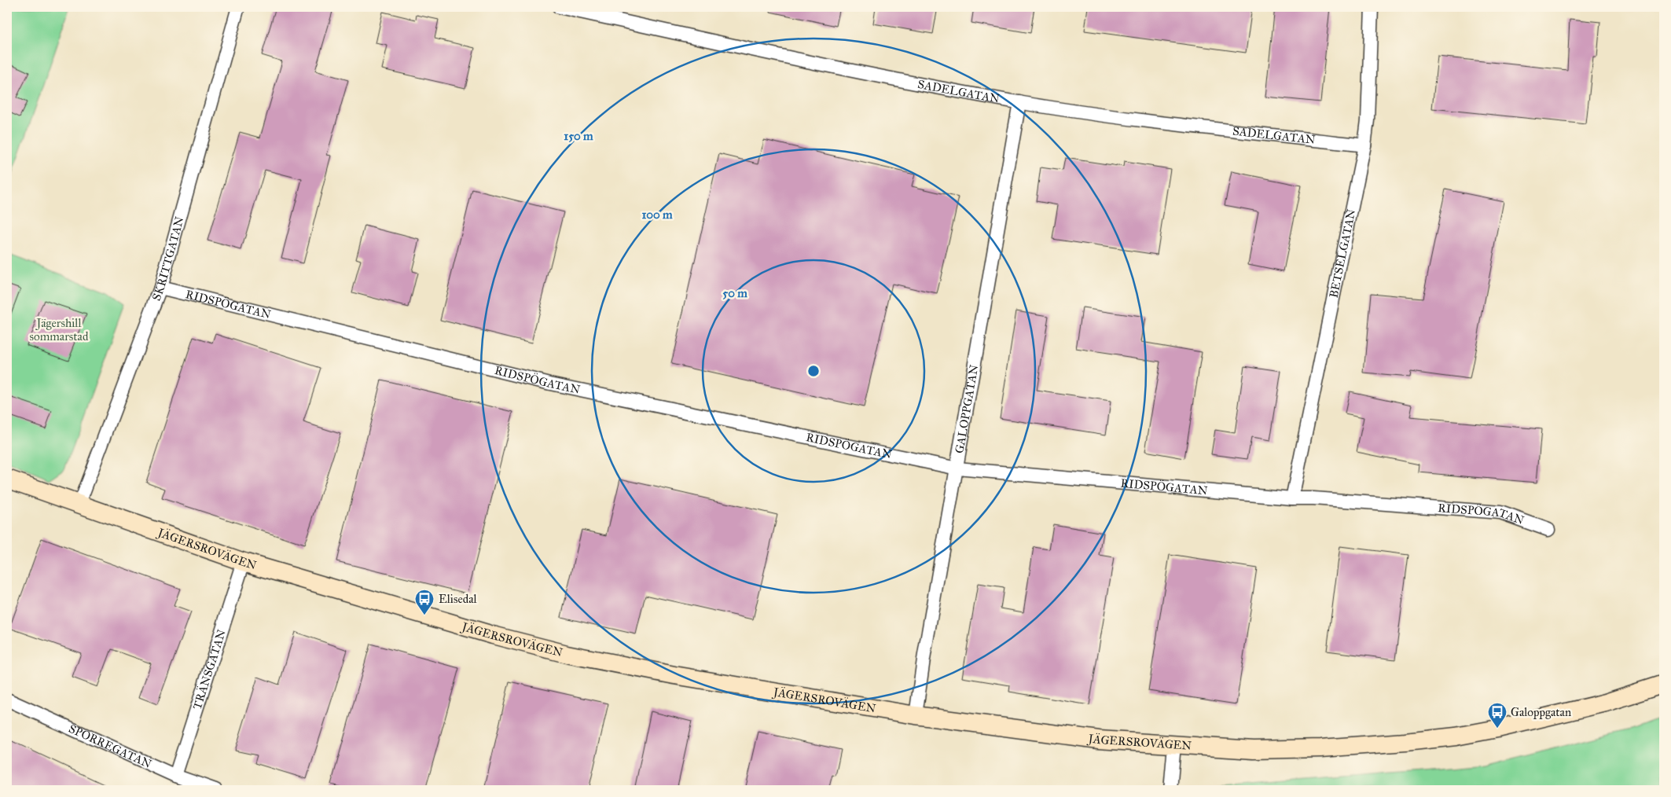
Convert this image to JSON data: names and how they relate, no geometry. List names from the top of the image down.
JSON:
{
  "streets": {
    "street": [
      "SADELGATAN",
      "BETSELGATAN",
      "SKRITTGATAN",
      "RIDSPÖGATAN",
      "GALOPPGATAN",
      "JÄGERSROVÄGEN",
      "TRÄNSGATAN",
      "SPORREGATAN"
    ]
  },
  "crossings": [
    ["SADELGATAN", "BETSELGATAN"],
    ["SADELGATAN", "GALOPPGATAN"],
    ["BETSELGATAN", "RIDSPÖGATAN"],
    ["SKRITTGATAN", "RIDSPÖGATAN"],
    ["SKRITTGATAN", "JÄGERSROVÄGEN"],
    ["RIDSPÖGATAN", "GALOPPGATAN"],
    ["GALOPPGATAN", "JÄGERSROVÄGEN"],
    ["JÄGERSROVÄGEN", "TRÄNSGATAN"],
    ["TRÄNSGATAN", "SPORREGATAN"]
  ],
  "parks": ["Jägershill sommarstad"],
  "places": {
    "bus stop": ["Elisedal", "Galoppgatan"]
  },
  "rings": ["150 m", "100 m", "50 m"]
}
